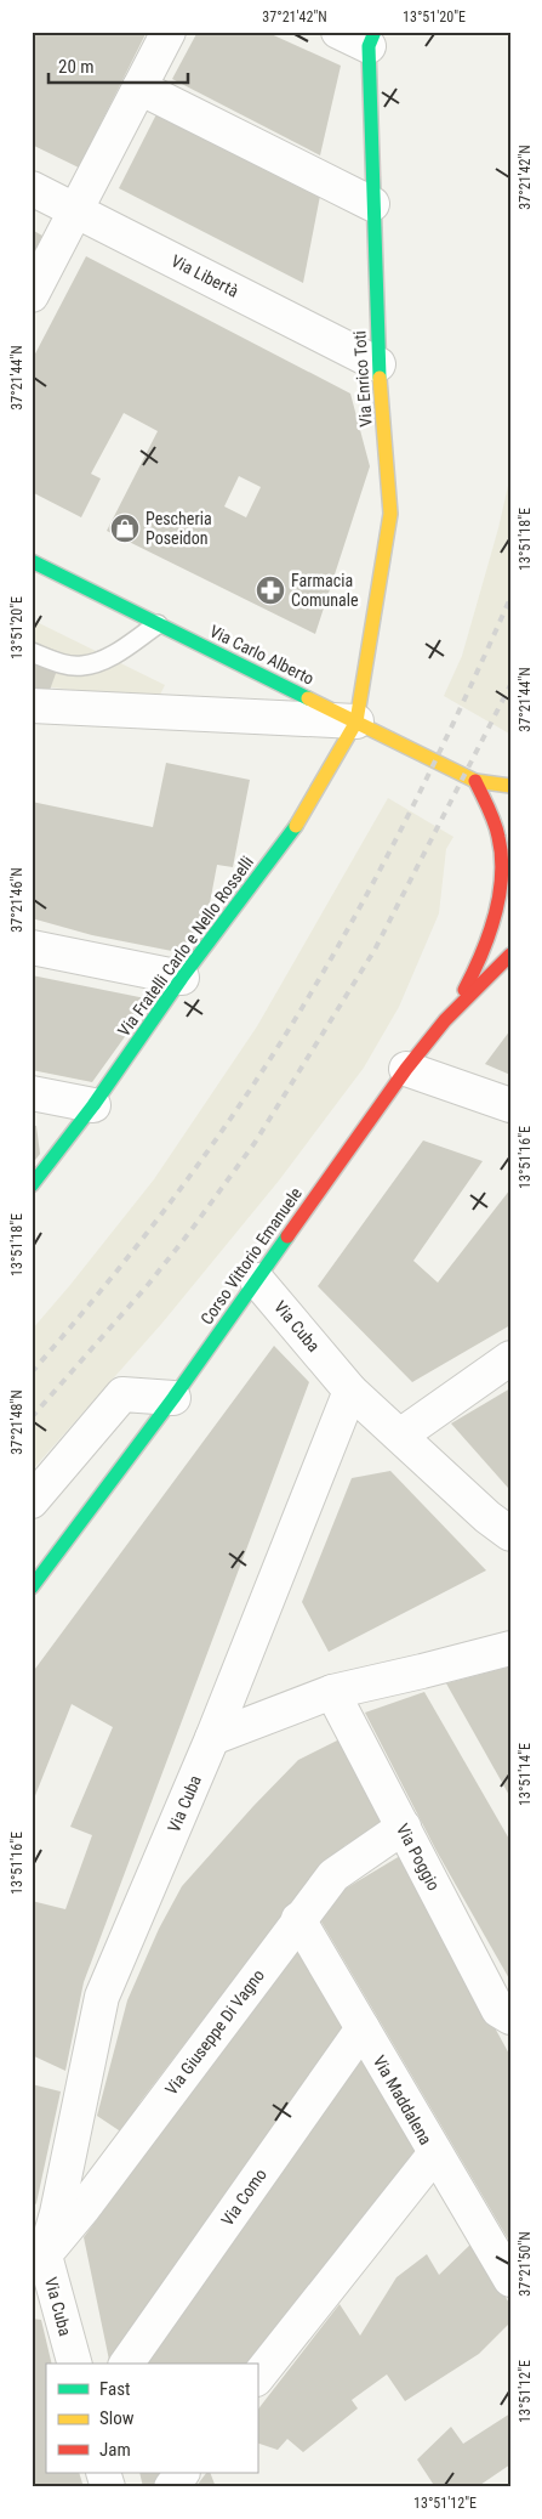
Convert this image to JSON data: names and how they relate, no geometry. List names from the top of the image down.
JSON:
{
  "streets": {
    "main road": [
      "Via Enrico Toti",
      "Via Carlo Alberto",
      "Via Fratelli Carlo e Nello Rosselli",
      "Corso Vittorio Emanuele"
    ],
    "street": [
      "Via Libertà",
      "Via Cuba",
      "Via Poggio",
      "Via Giuseppe Di Vagno",
      "Via Maddalena",
      "Via Como"
    ]
  },
  "crossings": [
    ["Via Libertà", "Via Enrico Toti"],
    ["Via Enrico Toti", "Via Carlo Alberto"],
    ["Via Enrico Toti", "Via Fratelli Carlo e Nello Rosselli"],
    ["Via Carlo Alberto", "Via Fratelli Carlo e Nello Rosselli"],
    ["Corso Vittorio Emanuele", "Via Cuba"],
    ["Via Cuba", "Via Giuseppe Di Vagno"],
    ["Via Poggio", "Via Giuseppe Di Vagno"],
    ["Via Giuseppe Di Vagno", "Via Maddalena"],
    ["Via Maddalena", "Via Como"]
  ],
  "places": {
    "shop": ["Pescheria Poseidon"],
    "pharmacy": ["Farmacia Comunale"]
  },
  "legend": ["Fast", "Slow", "Jam"],
  "scale_bar": "20 m",
  "coordinates": [
    "37°21'42\"N",
    "13°51'20\"E",
    "37°21'44\"N",
    "13°51'18\"E",
    "37°21'46\"N",
    "13°51'16\"E",
    "37°21'48\"N",
    "13°51'14\"E",
    "37°21'50\"N",
    "13°51'12\"E"
  ]
}
